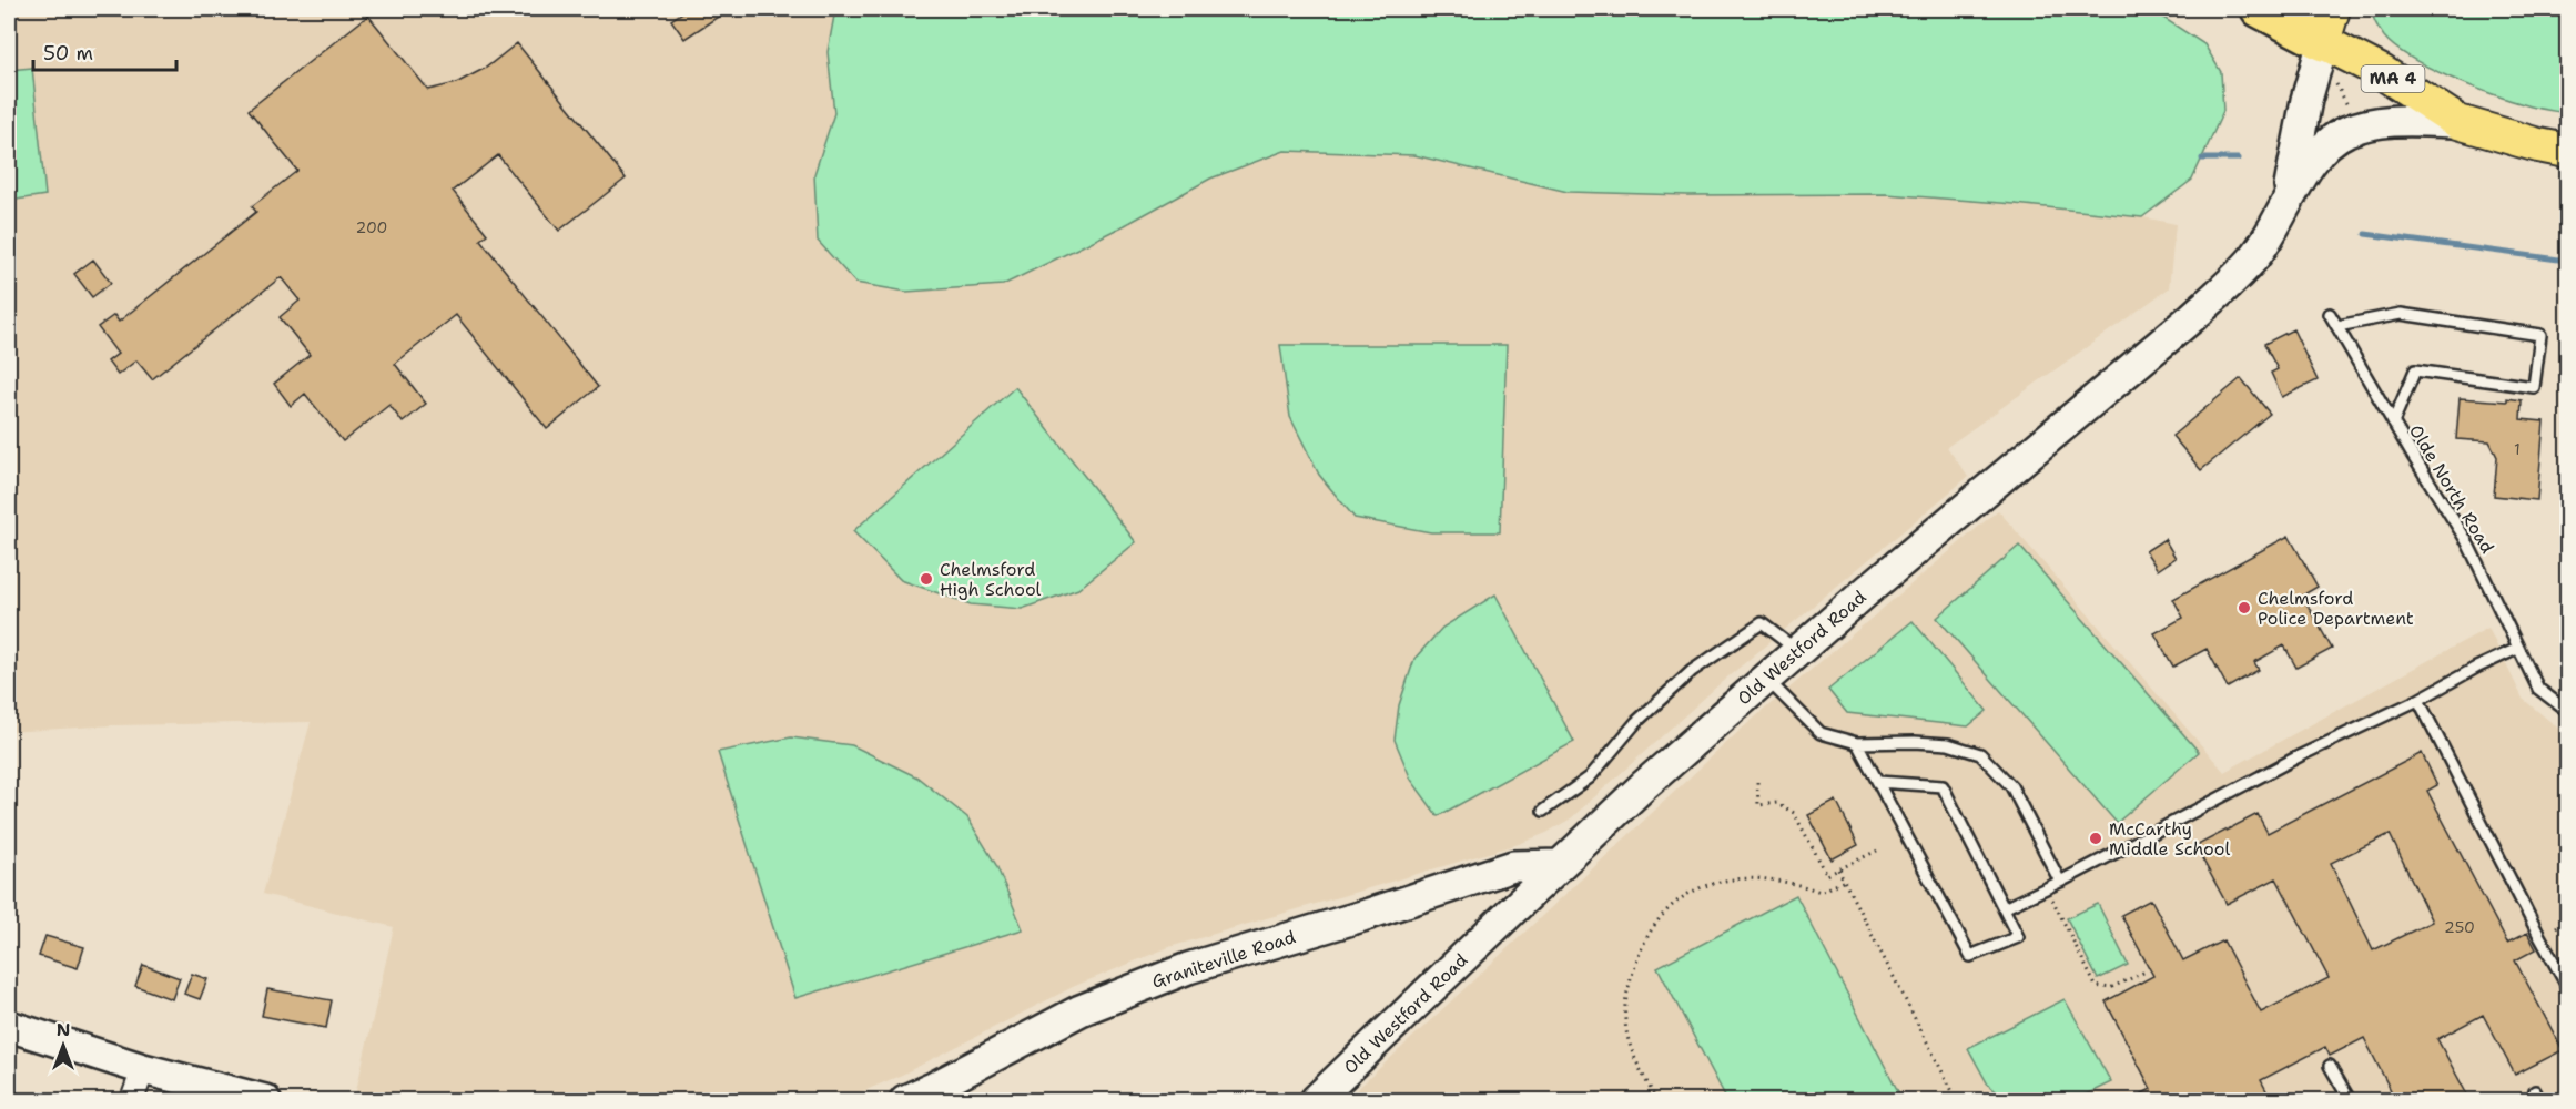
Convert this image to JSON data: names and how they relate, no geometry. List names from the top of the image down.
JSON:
{
  "streets": {
    "main road": ["MA 4", "Old Westford Road", "Graniteville Road"],
    "lane": ["Olde North Road"]
  },
  "crossings": [
    ["MA 4", "Old Westford Road"],
    ["Old Westford Road", "Graniteville Road"]
  ],
  "places": ["Chelmsford High School", "Chelmsford Police Department", "McCarthy Middle School"],
  "house_numbers": ["200", "1", "250"],
  "scale_bar": "50 m",
  "north": "top"
}
